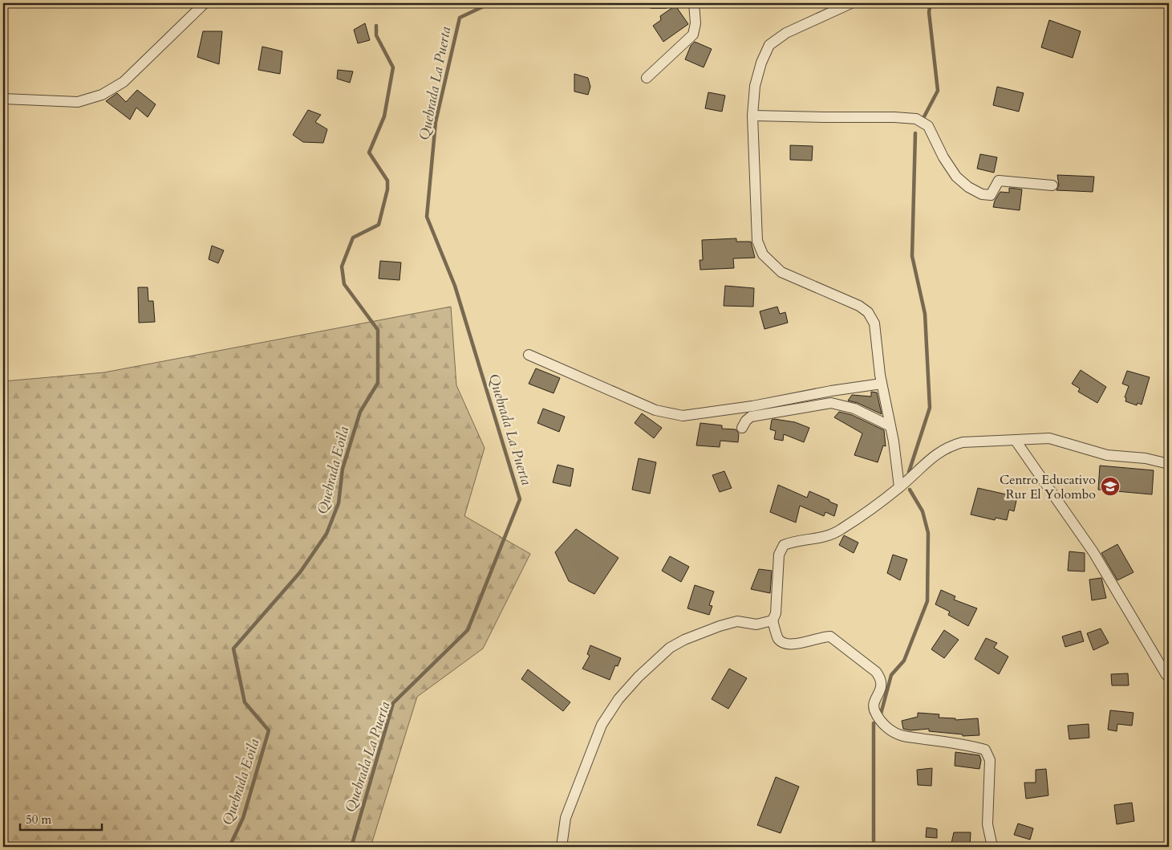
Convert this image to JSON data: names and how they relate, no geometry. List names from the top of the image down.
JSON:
{
  "water": ["Quebrada La Puerta", "Quebrada Eoila"],
  "places": {
    "school or university": ["Centro Educativo Rur El Yolombo"]
  },
  "scale_bar": "50 m"
}
